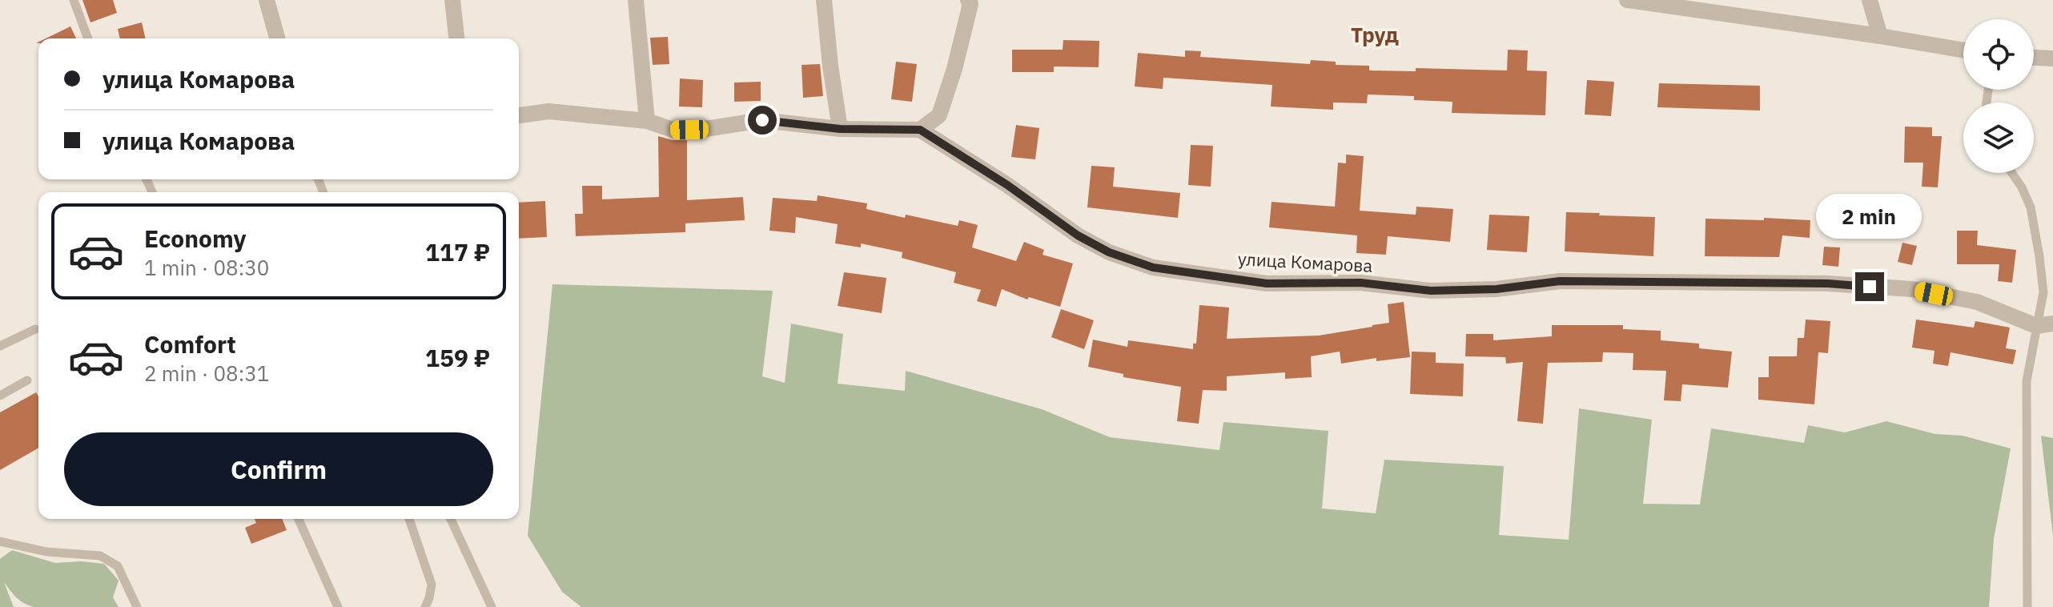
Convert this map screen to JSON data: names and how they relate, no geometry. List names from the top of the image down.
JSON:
{
  "streets": {
    "street": ["улица Комарова"]
  },
  "districts": ["Труд"],
  "page": {
    "banner": ["улица Комарова", "улица Комарова"],
    "bubble": "2 min",
    "list": [
      {
        "name": "Economy",
        "note": "1 min · 08:30",
        "value": "117 ₽"
      },
      {
        "name": "Comfort",
        "note": "2 min · 08:31",
        "value": "159 ₽"
      }
    ],
    "buttons": "Confirm"
  }
}
